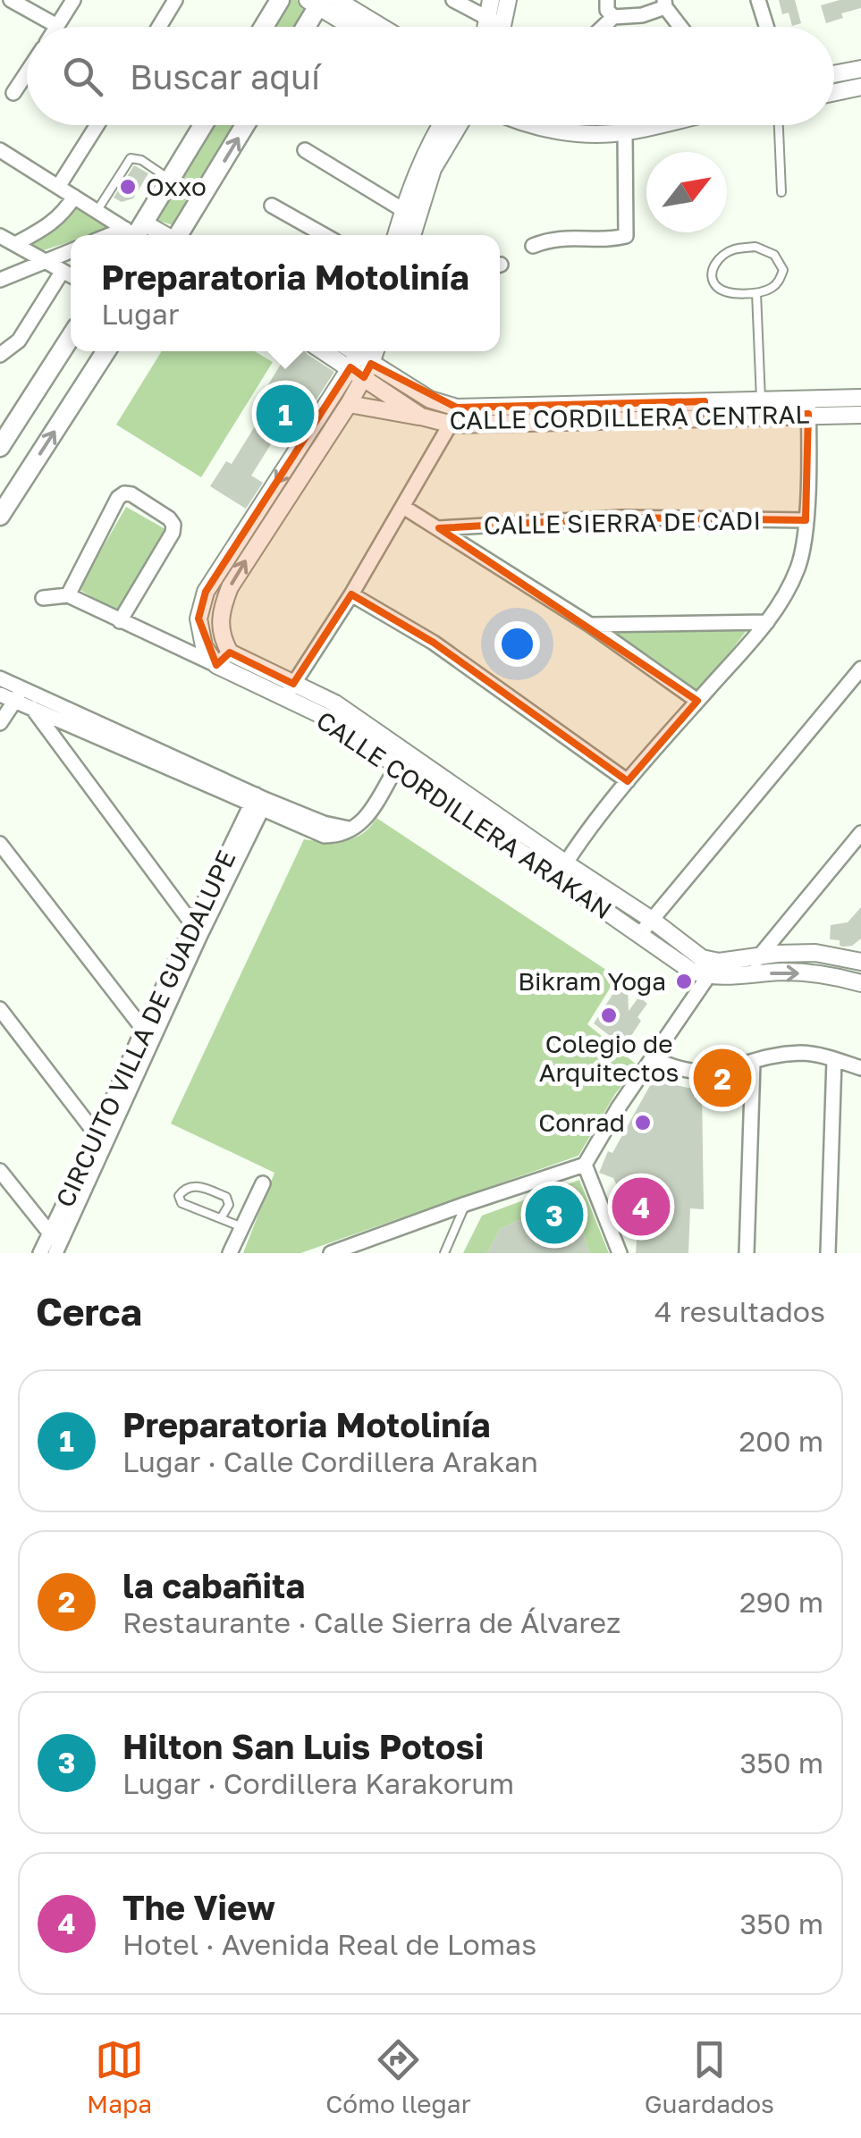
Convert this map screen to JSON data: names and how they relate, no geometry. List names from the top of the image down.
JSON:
{
  "streets": {
    "street": [
      "CALLE CORDILLERA CENTRAL",
      "CALLE SIERRA DE CADI",
      "CALLE CORDILLERA ARAKAN",
      "CIRCUITO VILLA DE GUADALUPE"
    ]
  },
  "places": [
    "Oxxo",
    "Bikram Yoga",
    "Colegio de Arquitectos",
    "Conrad"
  ],
  "north": "top right",
  "page": {
    "search": "Buscar aquí",
    "popup": ["Preparatoria Motolinía", "Lugar"],
    "pins": [
      "1",
      "2",
      "4",
      "3"
    ],
    "heading": ["Cerca", "4 resultados"],
    "list": [
      {
        "mark": "1",
        "name": "Preparatoria Motolinía",
        "note": "Lugar · Calle Cordillera Arakan",
        "value": "200 m"
      },
      {
        "mark": "2",
        "name": "la cabañita",
        "note": "Restaurante · Calle Sierra de Álvarez",
        "value": "290 m"
      },
      {
        "mark": "3",
        "name": "Hilton San Luis Potosi",
        "note": "Lugar · Cordillera Karakorum",
        "value": "350 m"
      },
      {
        "mark": "4",
        "name": "The View",
        "note": "Hotel · Avenida Real de Lomas",
        "value": "350 m"
      }
    ],
    "nav": ["Mapa", "Cómo llegar", "Guardados"]
  }
}
